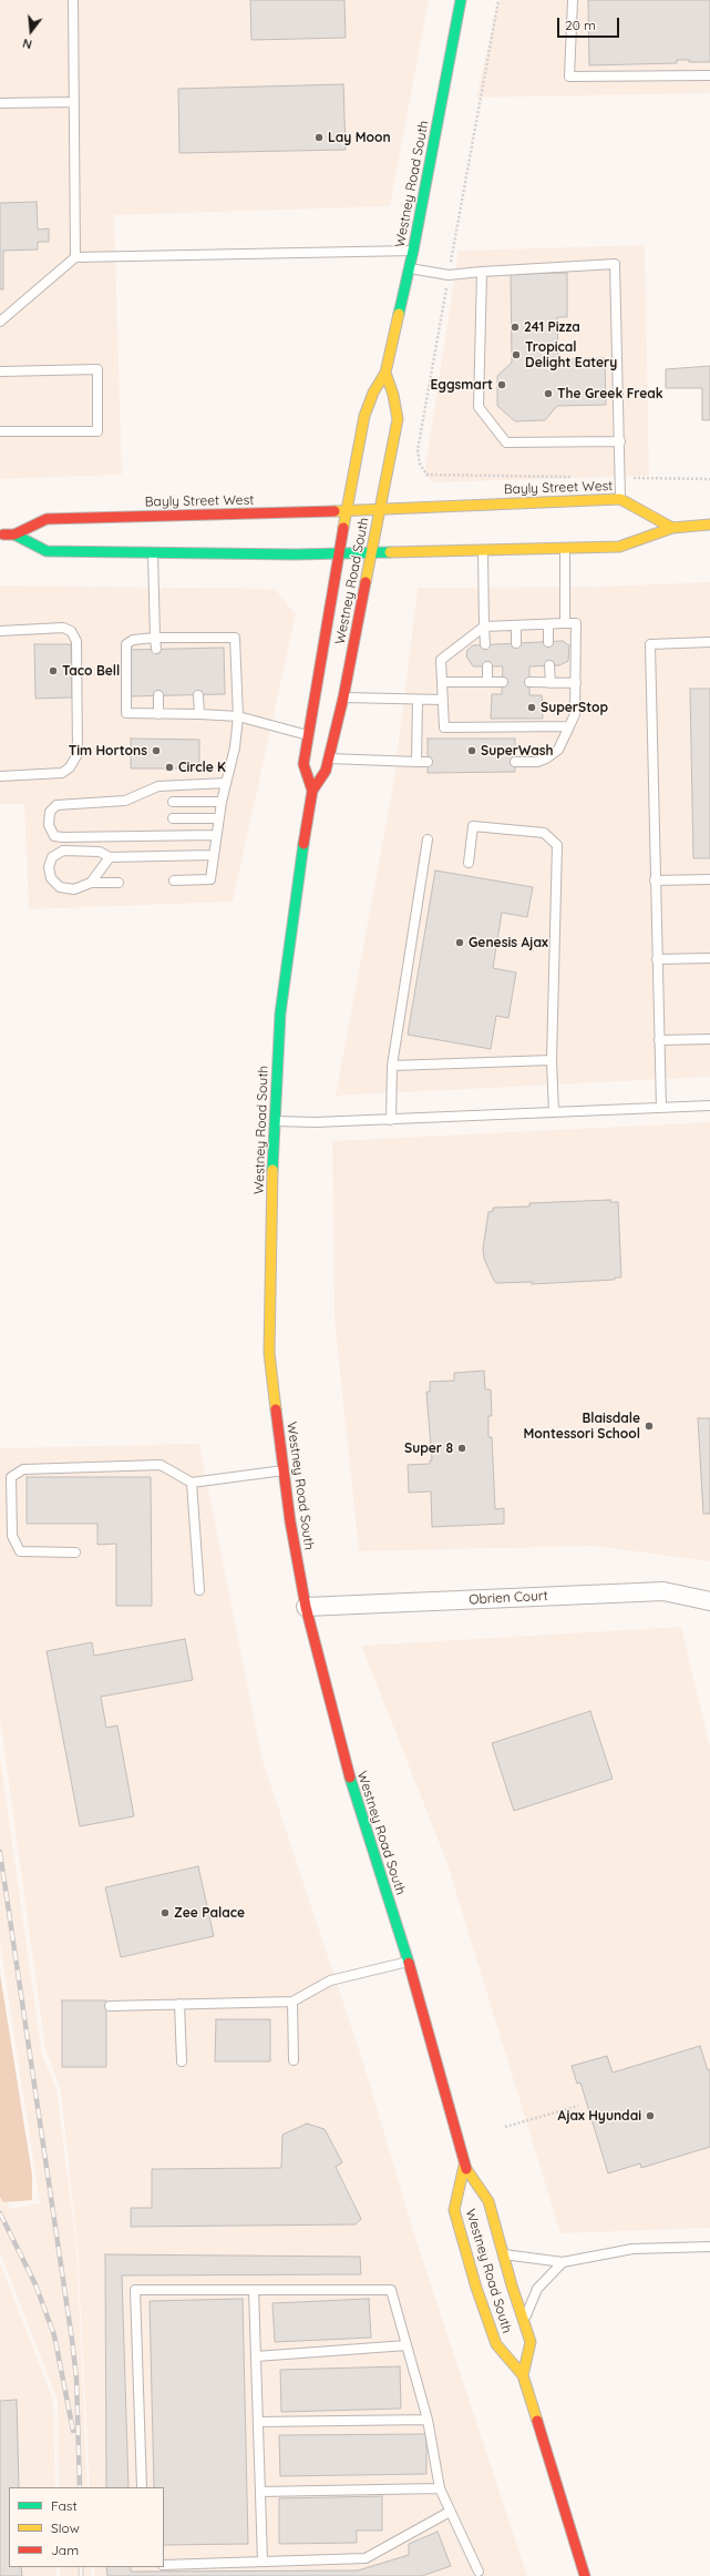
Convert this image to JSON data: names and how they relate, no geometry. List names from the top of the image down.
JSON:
{
  "streets": {
    "main road": ["Westney Road South", "Bayly Street West"],
    "street": ["Obrien Court"]
  },
  "crossings": [
    ["Westney Road South", "Bayly Street West"],
    ["Westney Road South", "Obrien Court"]
  ],
  "places": [
    "Lay Moon",
    "241 Pizza",
    "Tropical Delight Eatery",
    "Eggsmart",
    "The Greek Freak",
    "Taco Bell",
    "SuperStop",
    "Tim Hortons",
    "SuperWash",
    "Circle K",
    "Genesis Ajax",
    "Blaisdale Montessori School",
    "Super 8",
    "Zee Palace",
    "Ajax Hyundai"
  ],
  "legend": ["Fast", "Slow", "Jam"],
  "scale_bar": "20 m",
  "north": "bottom"
}
